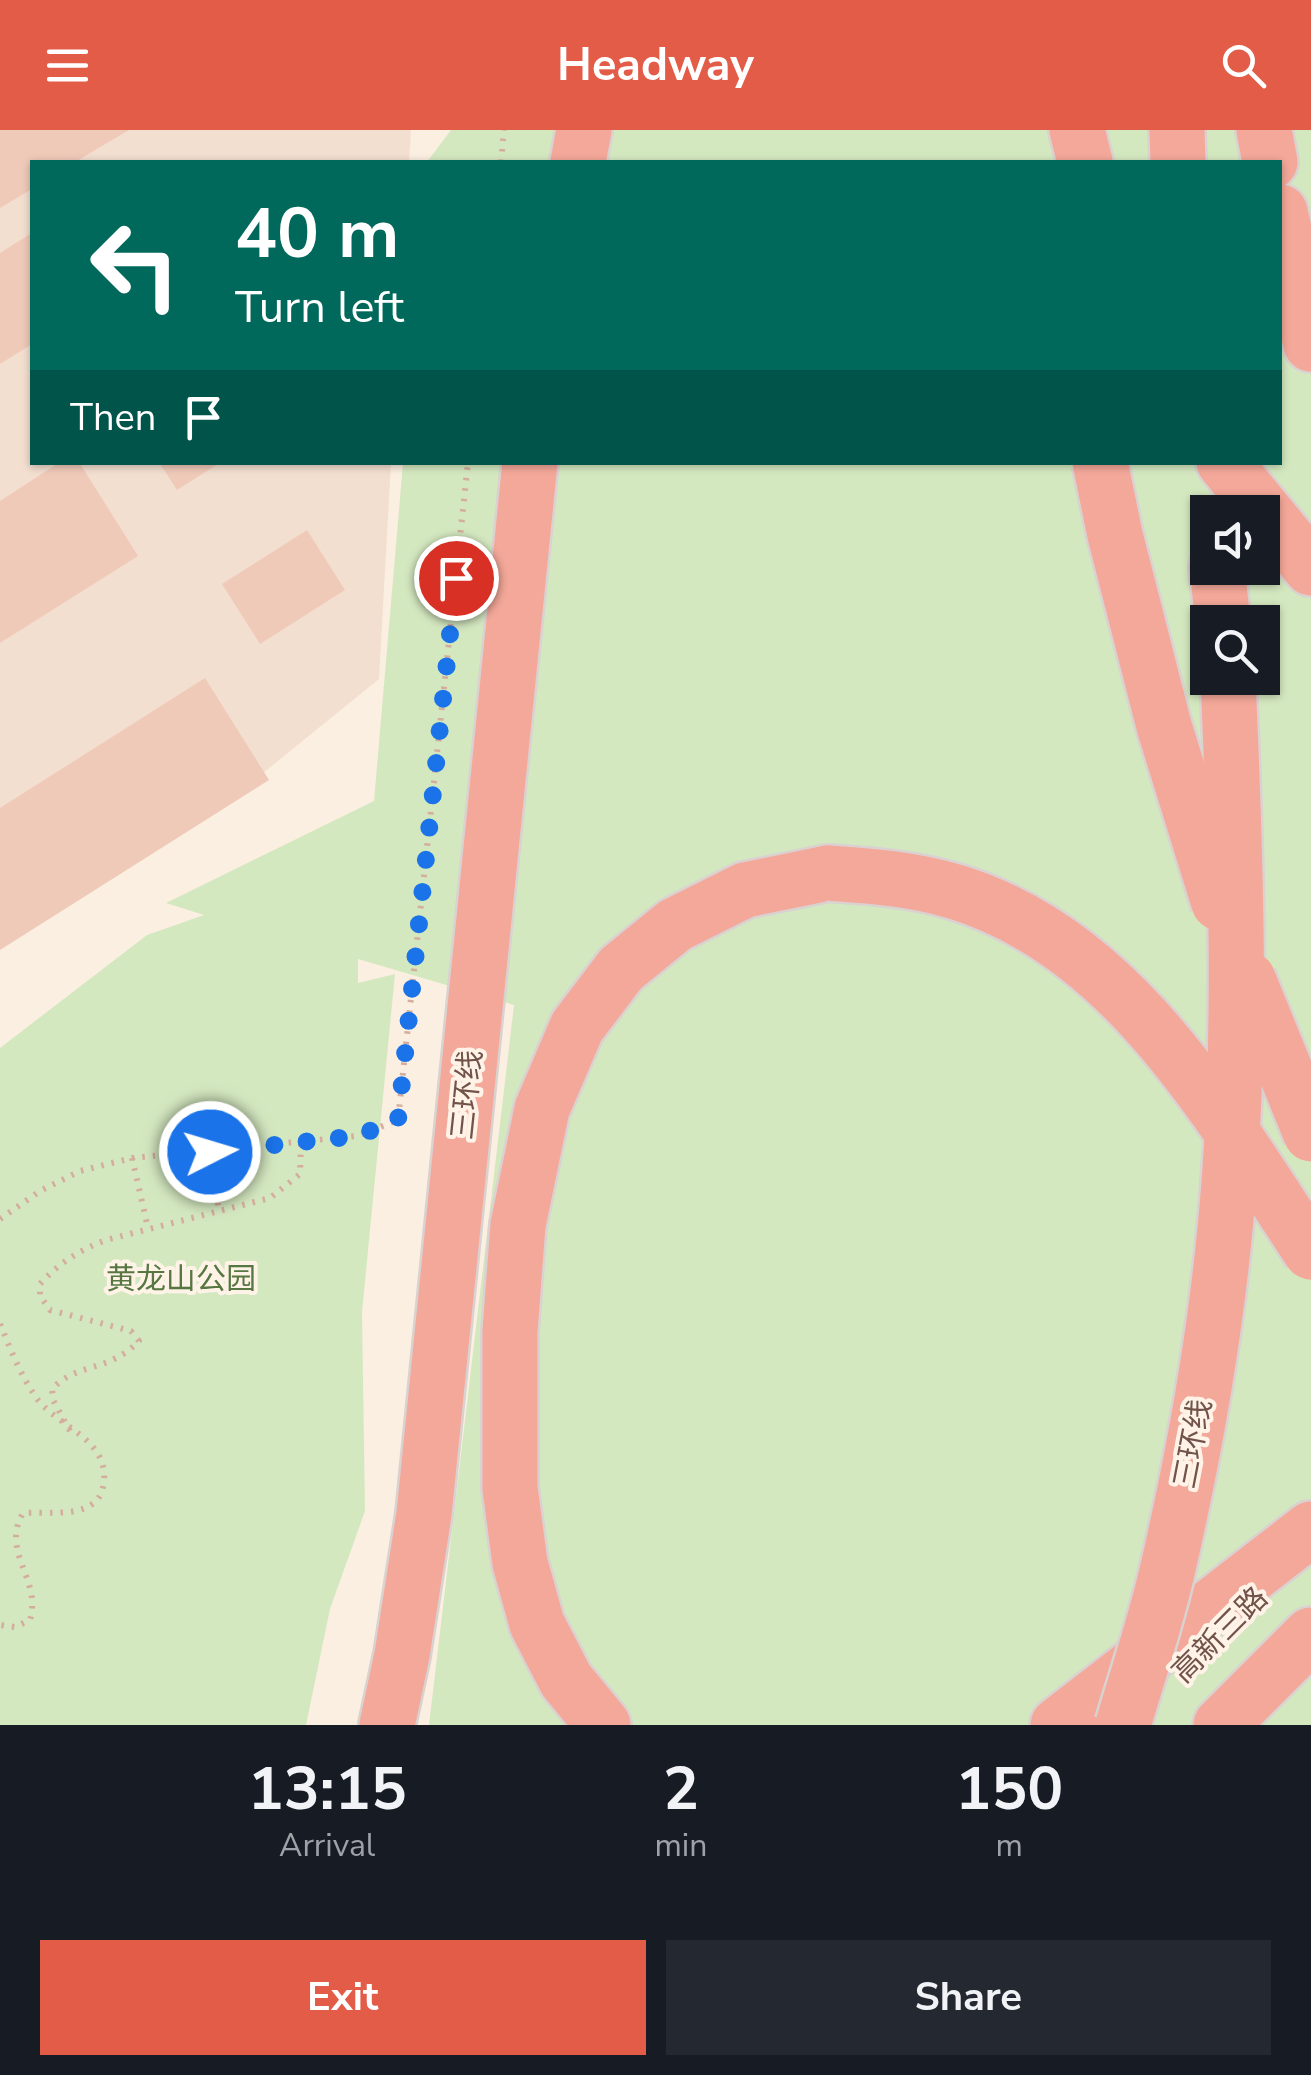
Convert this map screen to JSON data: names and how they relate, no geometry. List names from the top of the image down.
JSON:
{
  "streets": {
    "highway": ["三环线", "高新三路"]
  },
  "crossings": [
    ["三环线", "高新三路"]
  ],
  "parks": ["黄龙山公园"],
  "page": {
    "header": "Headway",
    "turn": ["40 m", "Turn left"],
    "then": "Then",
    "eta": [
      "13:15",
      "Arrival",
      "2",
      "min",
      "150",
      "m"
    ],
    "buttons": ["Exit", "Share"]
  }
}
